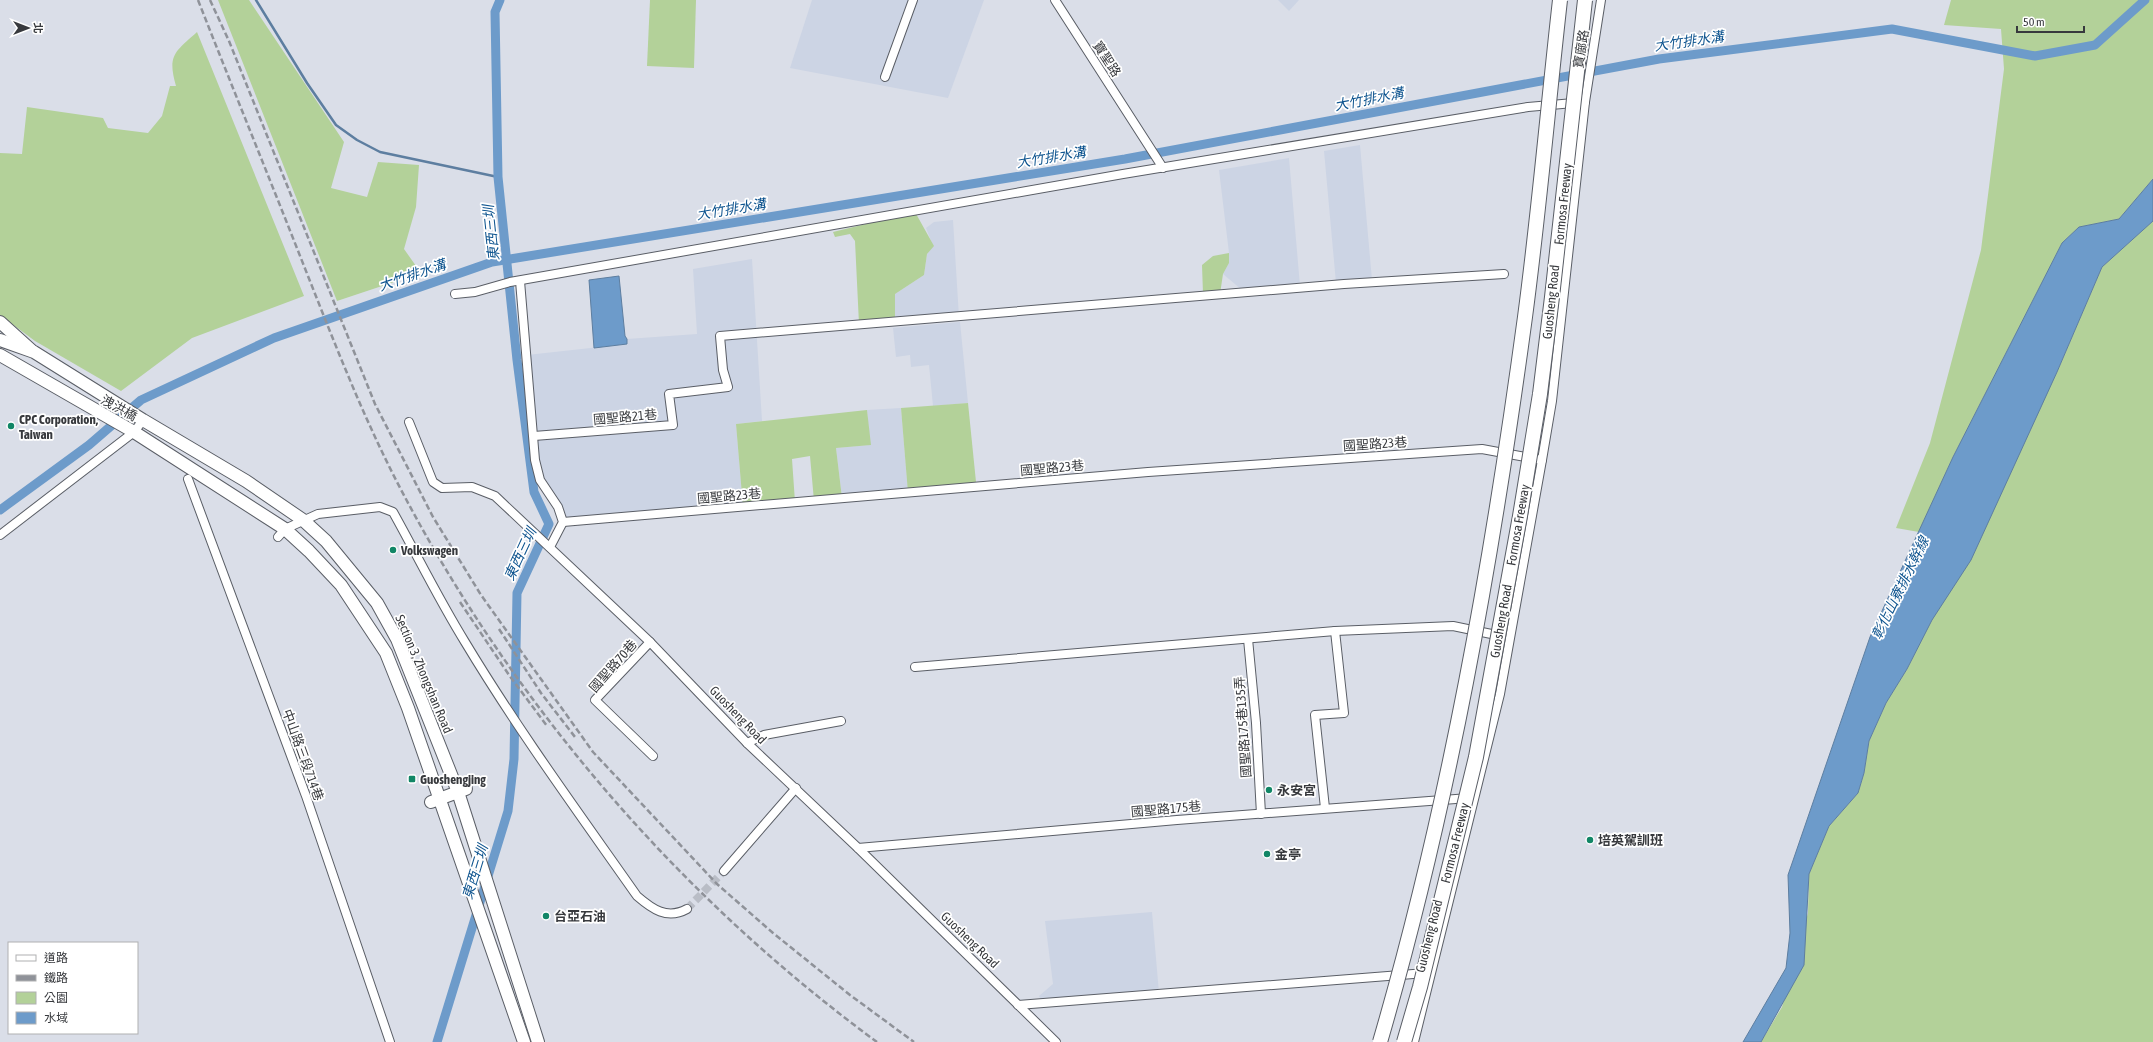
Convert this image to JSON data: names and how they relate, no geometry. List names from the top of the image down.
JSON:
{
  "streets": {
    "highway": ["Formosa Freeway"],
    "main road": ["洩洪橋", "Section 3, Zhongshan Road"],
    "street": [
      "寶廍路",
      "寶聖路",
      "Guosheng Road",
      "國聖路21巷",
      "國聖路23巷",
      "國聖路70巷",
      "國聖路175巷135弄",
      "中山路三段714巷",
      "國聖路175巷"
    ]
  },
  "crossings": [
    ["寶廍路", "Guosheng Road"],
    ["Guosheng Road", "國聖路23巷"],
    ["Guosheng Road", "國聖路70巷"],
    ["Guosheng Road", "國聖路175巷"],
    ["洩洪橋", "Section 3, Zhongshan Road"],
    ["國聖路175巷135弄", "國聖路175巷"]
  ],
  "water": ["大竹排水溝", "東西三圳", "彰化山寮排水幹線"],
  "places": {
    "other": [
      "CPC Corporation, Taiwan",
      "Volkswagen",
      "永安宮",
      "培英駕訓班",
      "金亭",
      "台亞石油"
    ],
    "transit": ["Guoshengjing"]
  },
  "legend": [
    "道路",
    "鐵路",
    "公園",
    "水域"
  ],
  "scale_bar": "50 m",
  "north": "right"
}
